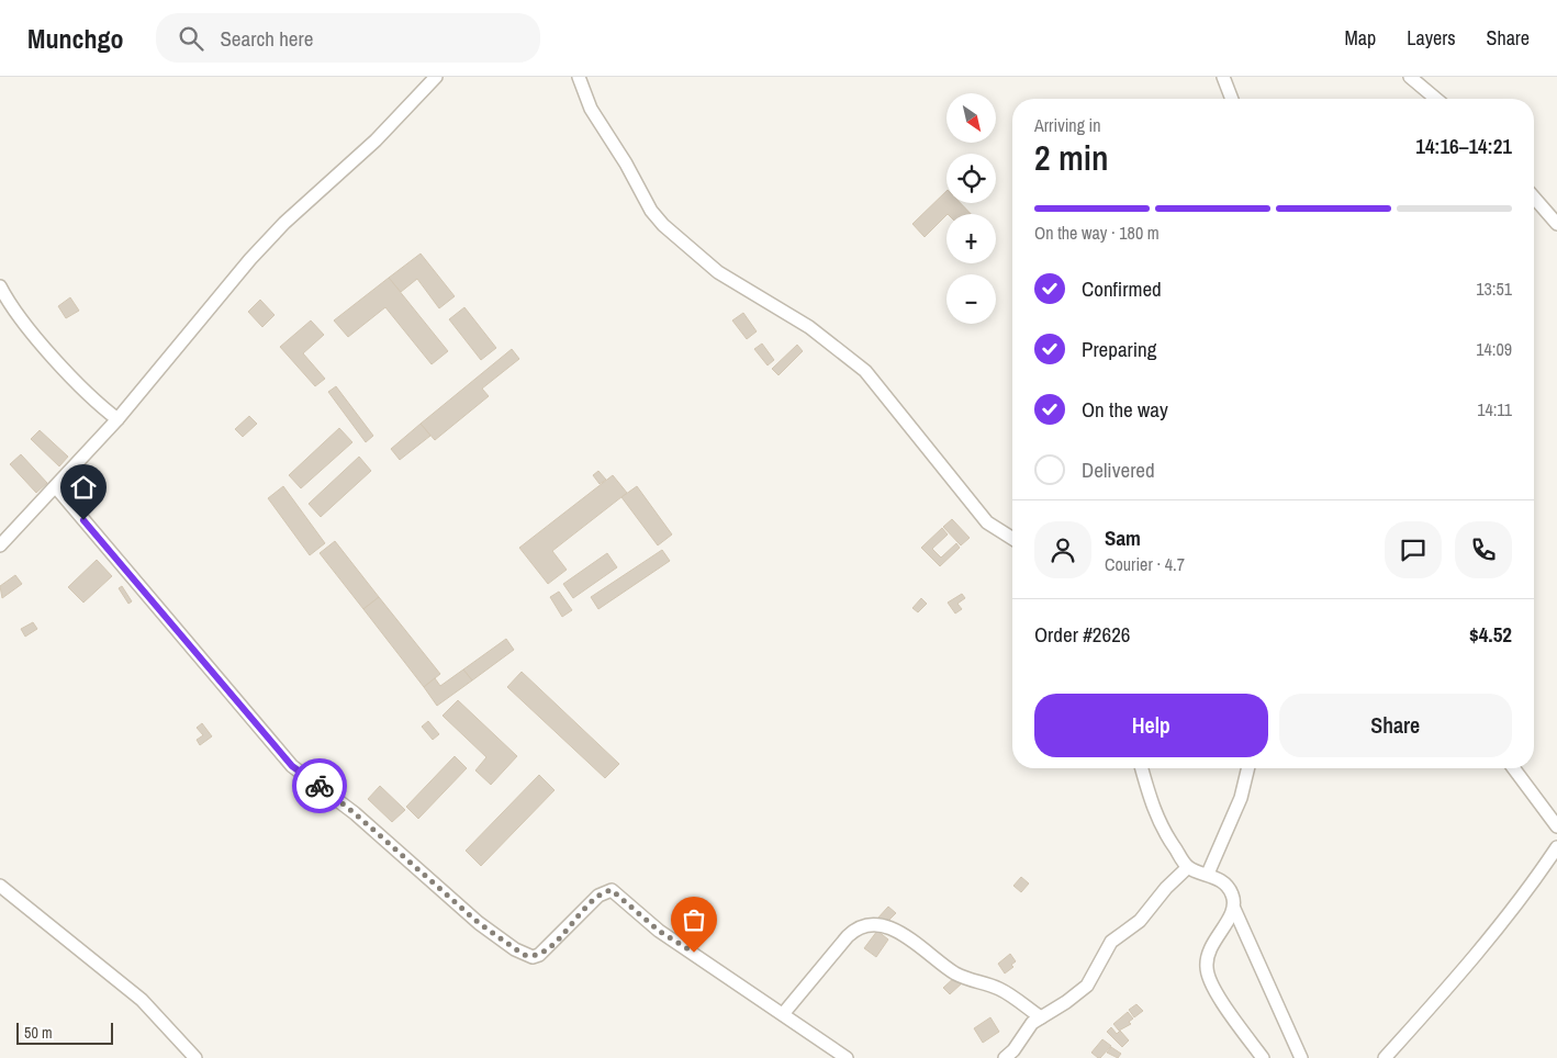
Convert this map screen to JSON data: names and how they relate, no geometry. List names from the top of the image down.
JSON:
{
  "scale_bar": "50 m",
  "north": "bottom right",
  "page": {
    "header": "Munchgo",
    "search": "Search here",
    "nav": ["Map", "Layers", "Share"],
    "map_buttons": ["+", "−"],
    "heading": ["2 min", "Arriving in", "14:16–14:21"],
    "panel": [
      "Sam",
      "Courier · 4.7",
      "Order #2626",
      "$4.52"
    ],
    "bar": "On the way · 180 m",
    "list": [
      ["Confirmed", "13:51"],
      ["Preparing", "14:09"],
      ["On the way", "14:11"],
      "Delivered"
    ],
    "buttons": ["Help", "Share"],
    "scale": "50 m"
  }
}
